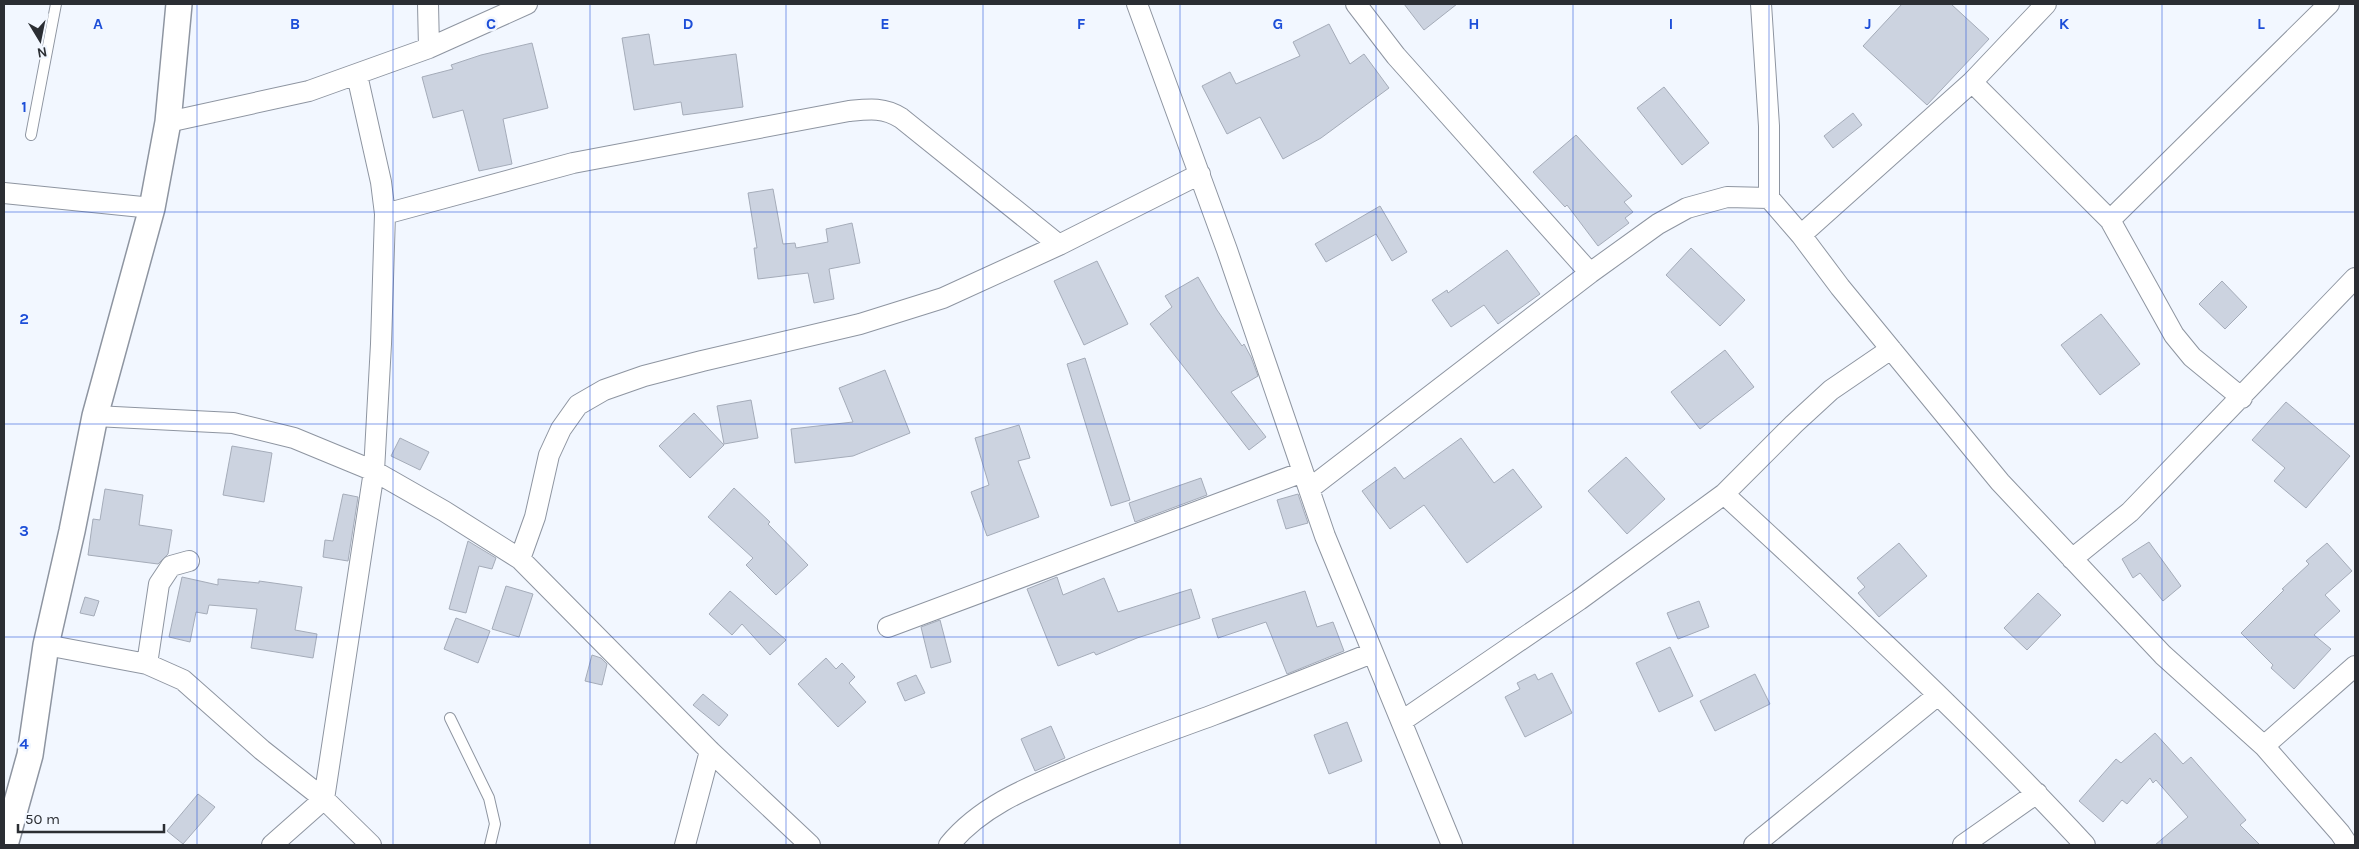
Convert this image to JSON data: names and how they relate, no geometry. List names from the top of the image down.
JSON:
{
  "scale_bar": "50 m",
  "north": "bottom",
  "grid": {
    "columns": [
      "A",
      "B",
      "C",
      "D",
      "E",
      "F",
      "G",
      "H",
      "I",
      "J",
      "K",
      "L"
    ],
    "rows": [
      "1",
      "2",
      "3",
      "4"
    ]
  }
}
